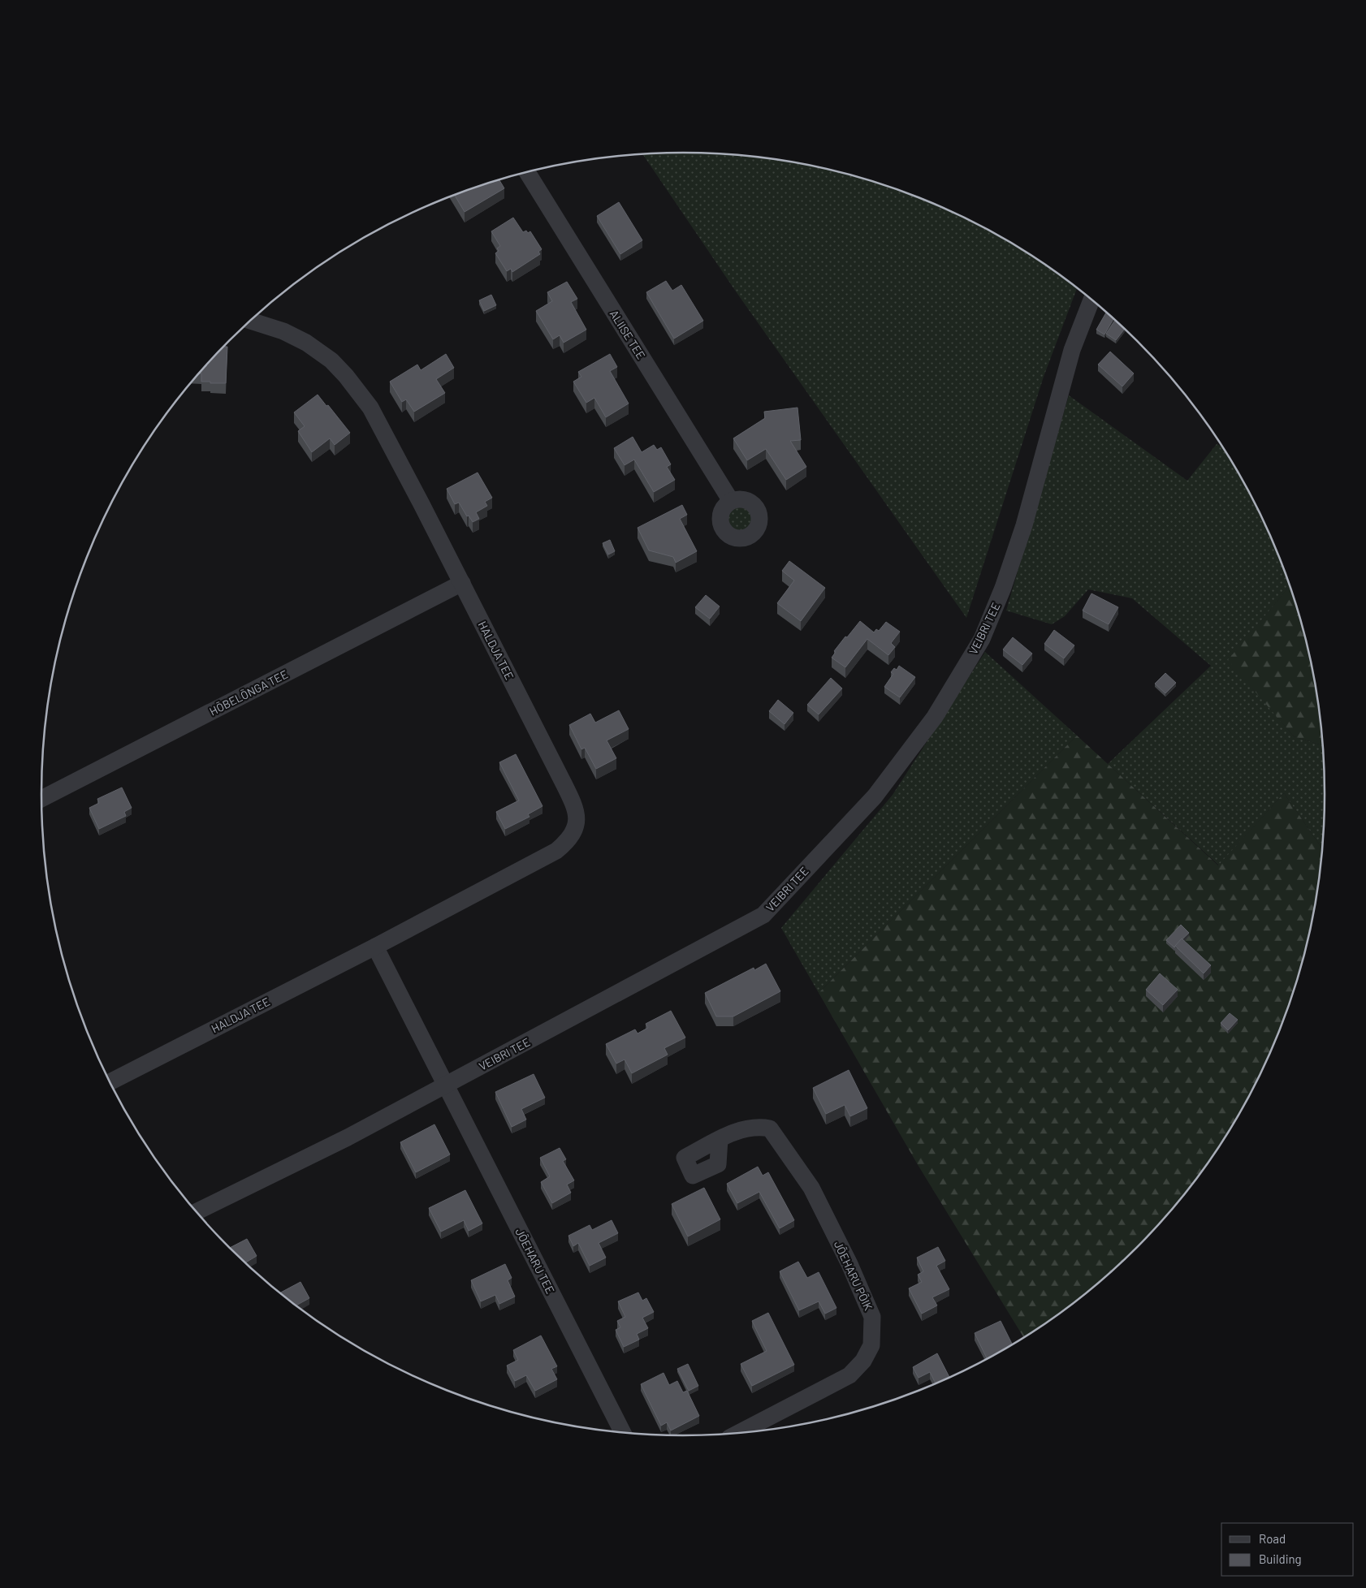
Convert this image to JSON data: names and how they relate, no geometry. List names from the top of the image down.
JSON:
{
  "streets": {
    "street": [
      "ALIISE TEE",
      "VEIBRI TEE",
      "HALDJA TEE",
      "HÕBELÕNGA TEE",
      "JÕEHARU TEE",
      "JÕEHARU PÕIK"
    ]
  },
  "crossings": [
    ["VEIBRI TEE", "JÕEHARU TEE"],
    ["HALDJA TEE", "HÕBELÕNGA TEE"]
  ],
  "legend": ["Road", "Building"]
}
